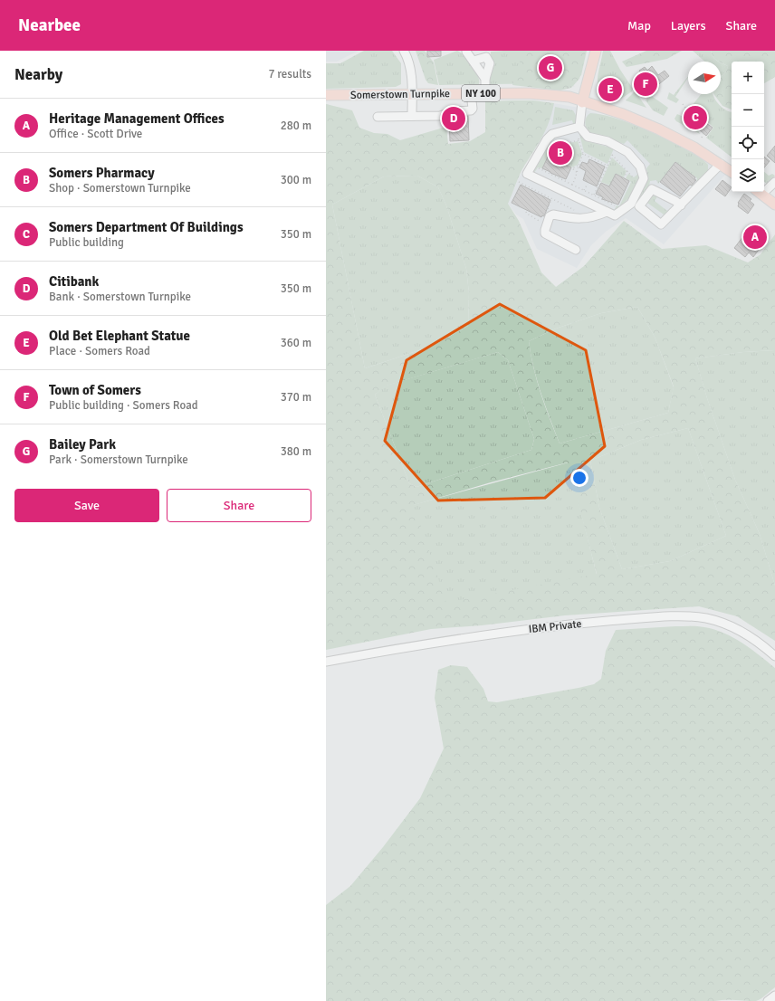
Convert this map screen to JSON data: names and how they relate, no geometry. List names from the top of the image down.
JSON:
{
  "streets": {
    "main road": ["NY 100", "Somerstown Turnpike"],
    "street": ["IBM Private"]
  },
  "north": "right",
  "page": {
    "header": "Nearbee",
    "nav": ["Map", "Layers", "Share"],
    "heading": ["Nearby", "7 results"],
    "pins": [
      "G",
      "F",
      "E",
      "C",
      "D",
      "B",
      "A"
    ],
    "map_buttons": ["+", "−"],
    "list": [
      {
        "mark": "A",
        "name": "Heritage Management Offices",
        "note": "Office · Scott Drive",
        "value": "280 m"
      },
      {
        "mark": "B",
        "name": "Somers Pharmacy",
        "note": "Shop · Somerstown Turnpike",
        "value": "300 m"
      },
      {
        "mark": "C",
        "name": "Somers Department Of Buildings",
        "note": "Public building",
        "value": "350 m"
      },
      {
        "mark": "D",
        "name": "Citibank",
        "note": "Bank · Somerstown Turnpike",
        "value": "350 m"
      },
      {
        "mark": "E",
        "name": "Old Bet Elephant Statue",
        "note": "Place · Somers Road",
        "value": "360 m"
      },
      {
        "mark": "F",
        "name": "Town of Somers",
        "note": "Public building · Somers Road",
        "value": "370 m"
      },
      {
        "mark": "G",
        "name": "Bailey Park",
        "note": "Park · Somerstown Turnpike",
        "value": "380 m"
      }
    ],
    "buttons": ["Save", "Share"]
  }
}
